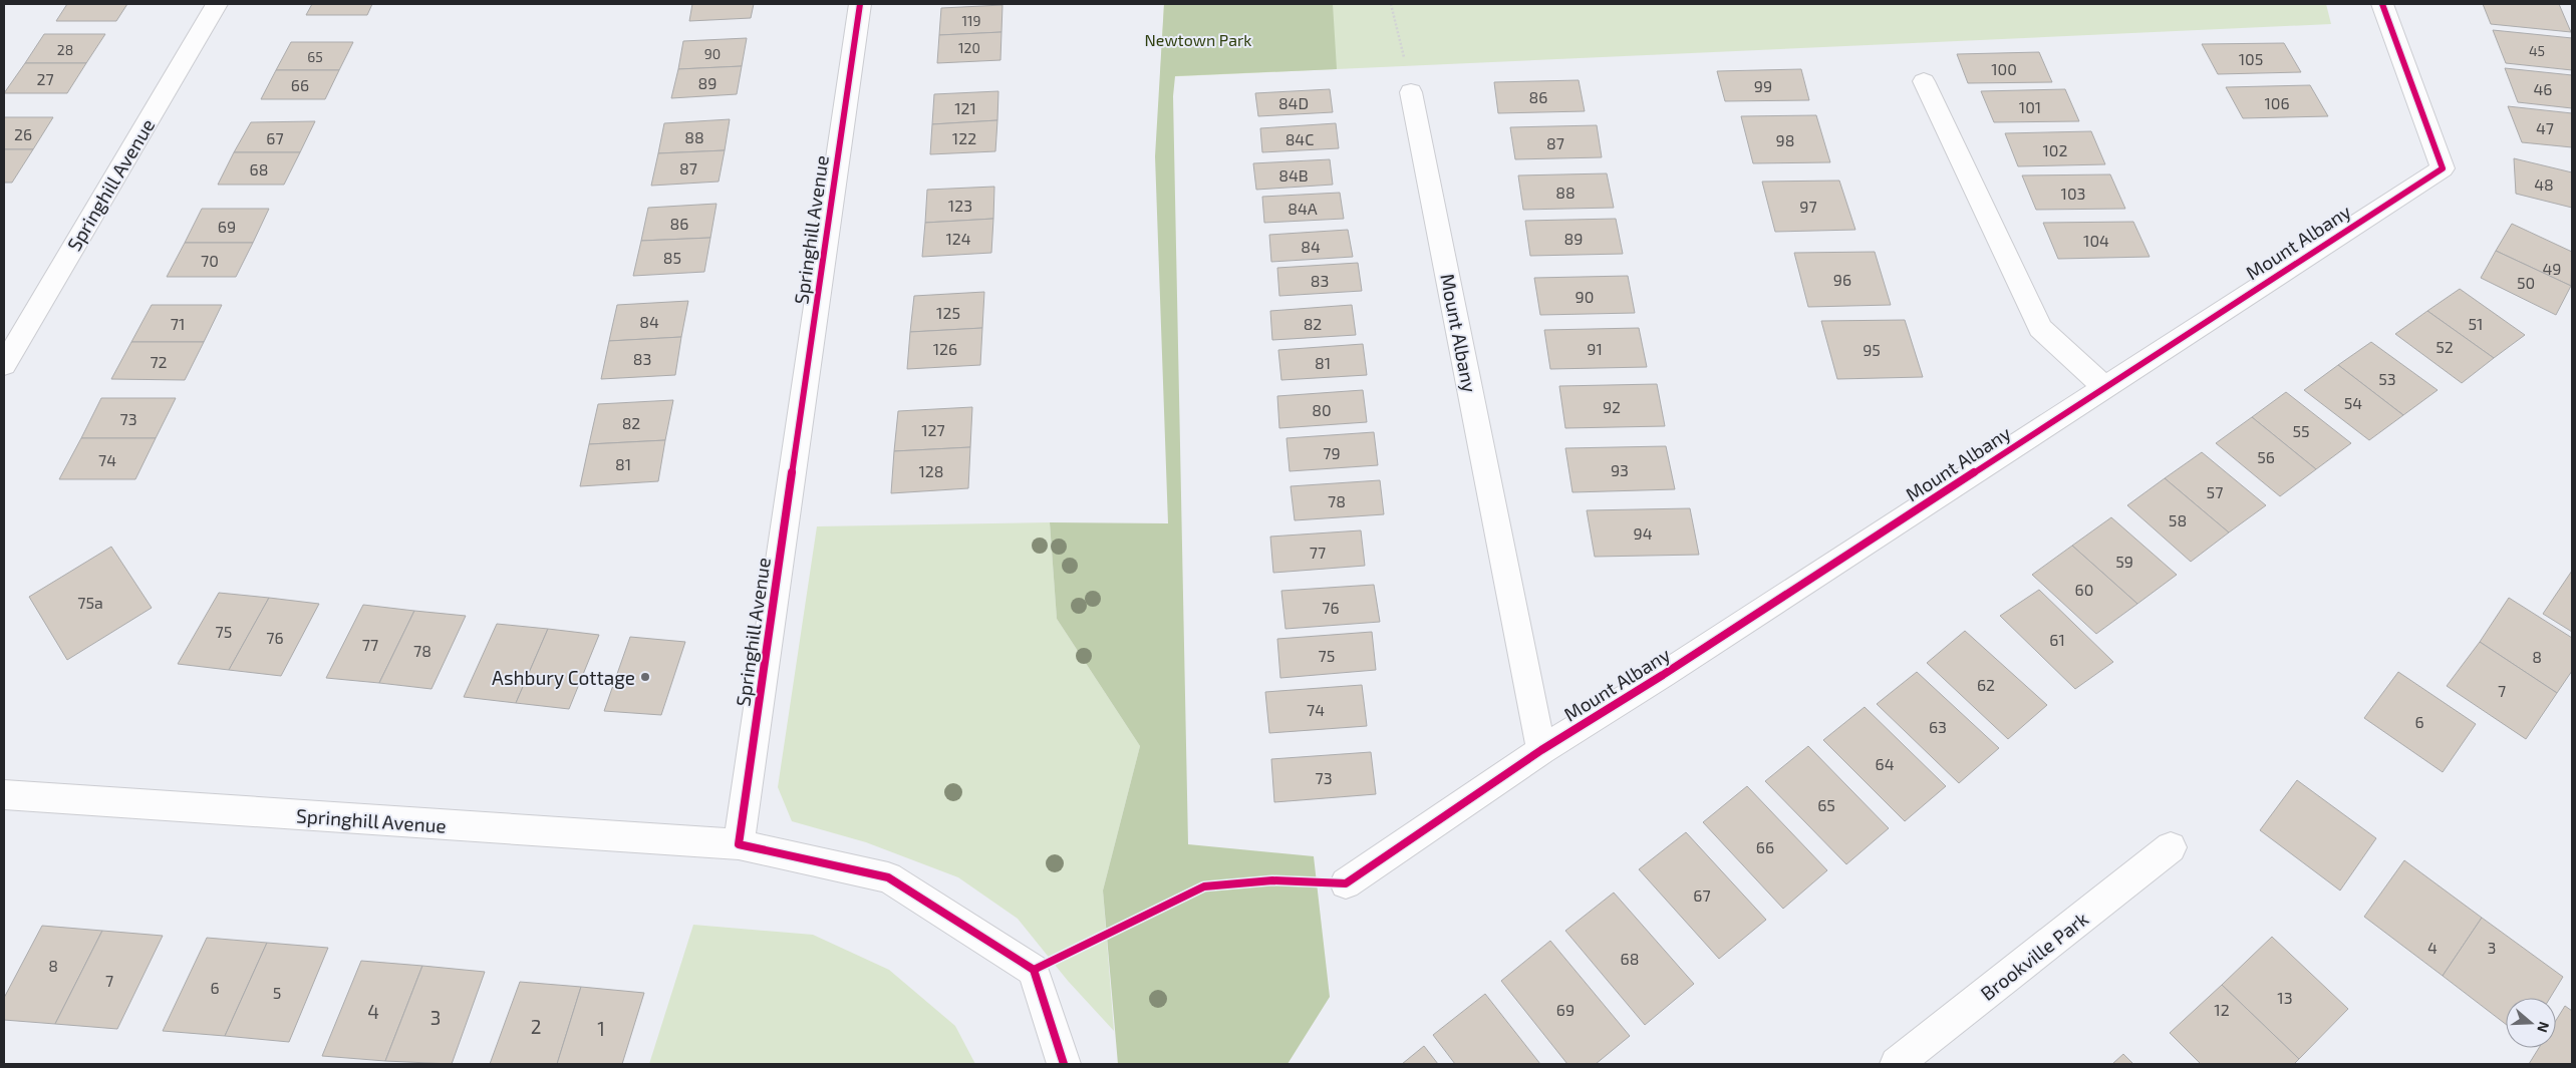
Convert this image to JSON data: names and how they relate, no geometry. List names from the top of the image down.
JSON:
{
  "streets": {
    "street": ["Springhill Avenue", "Mount Albany", "Brookville Park"]
  },
  "parks": ["Newtown Park"],
  "places": ["Ashbury Cottage"],
  "house_numbers": [
    "119",
    "120",
    "28",
    "45",
    "90",
    "65",
    "105",
    "100",
    "27",
    "89",
    "66",
    "99",
    "46",
    "86",
    "84D",
    "106",
    "101",
    "121",
    "47",
    "26",
    "88",
    "67",
    "122",
    "84C",
    "98",
    "87",
    "102",
    "87",
    "68",
    "84B",
    "48",
    "88",
    "103",
    "123",
    "97",
    "84A",
    "86",
    "69",
    "124",
    "89",
    "104",
    "84",
    "85",
    "70",
    "49",
    "96",
    "83",
    "50",
    "90",
    "125",
    "84",
    "71",
    "82",
    "51",
    "52",
    "126",
    "91",
    "95",
    "83",
    "72",
    "81",
    "53",
    "54",
    "92",
    "80",
    "73",
    "82",
    "127",
    "55",
    "79",
    "56",
    "74",
    "81",
    "93",
    "128",
    "57",
    "78",
    "58",
    "94",
    "77",
    "59",
    "60",
    "75a",
    "76",
    "75",
    "76",
    "61",
    "77",
    "78",
    "75",
    "8",
    "62",
    "7",
    "74",
    "6",
    "63",
    "64",
    "73",
    "65",
    "66",
    "67",
    "4",
    "3",
    "68",
    "8",
    "7",
    "6",
    "5",
    "13",
    "69",
    "12",
    "4",
    "3",
    "2",
    "1"
  ],
  "north": "right"
}
